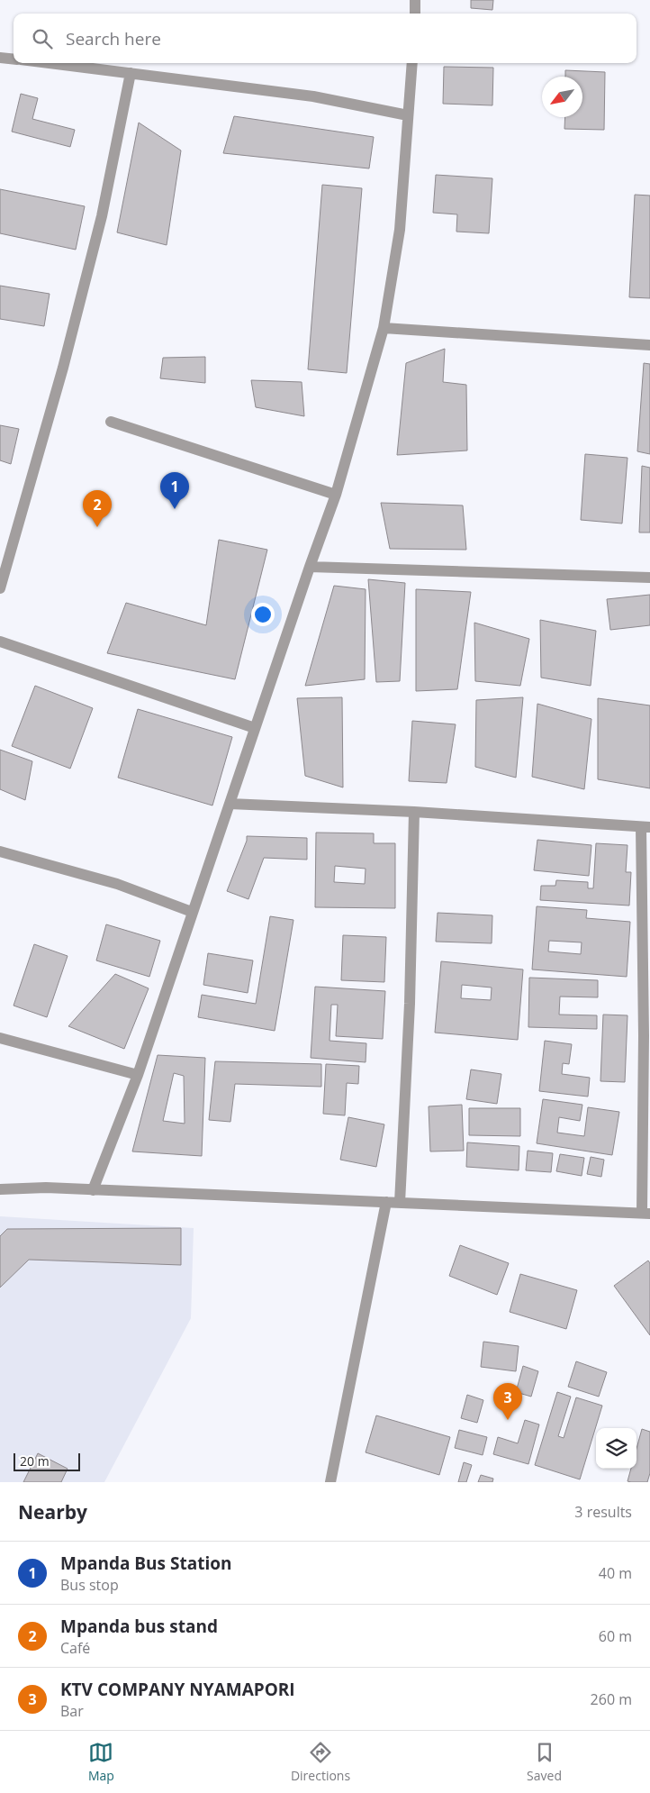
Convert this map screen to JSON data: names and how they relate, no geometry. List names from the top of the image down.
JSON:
{
  "scale_bar": "20 m",
  "north": "bottom left",
  "page": {
    "search": "Search here",
    "pins": ["1", "2", "3"],
    "scale": "20 m",
    "heading": ["Nearby", "3 results"],
    "list": [
      {
        "mark": "1",
        "name": "Mpanda Bus Station",
        "note": "Bus stop",
        "value": "40 m"
      },
      {
        "mark": "2",
        "name": "Mpanda bus stand",
        "note": "Café",
        "value": "60 m"
      },
      {
        "mark": "3",
        "name": "KTV COMPANY NYAMAPORI",
        "note": "Bar",
        "value": "260 m"
      }
    ],
    "nav": ["Map", "Directions", "Saved"]
  }
}
